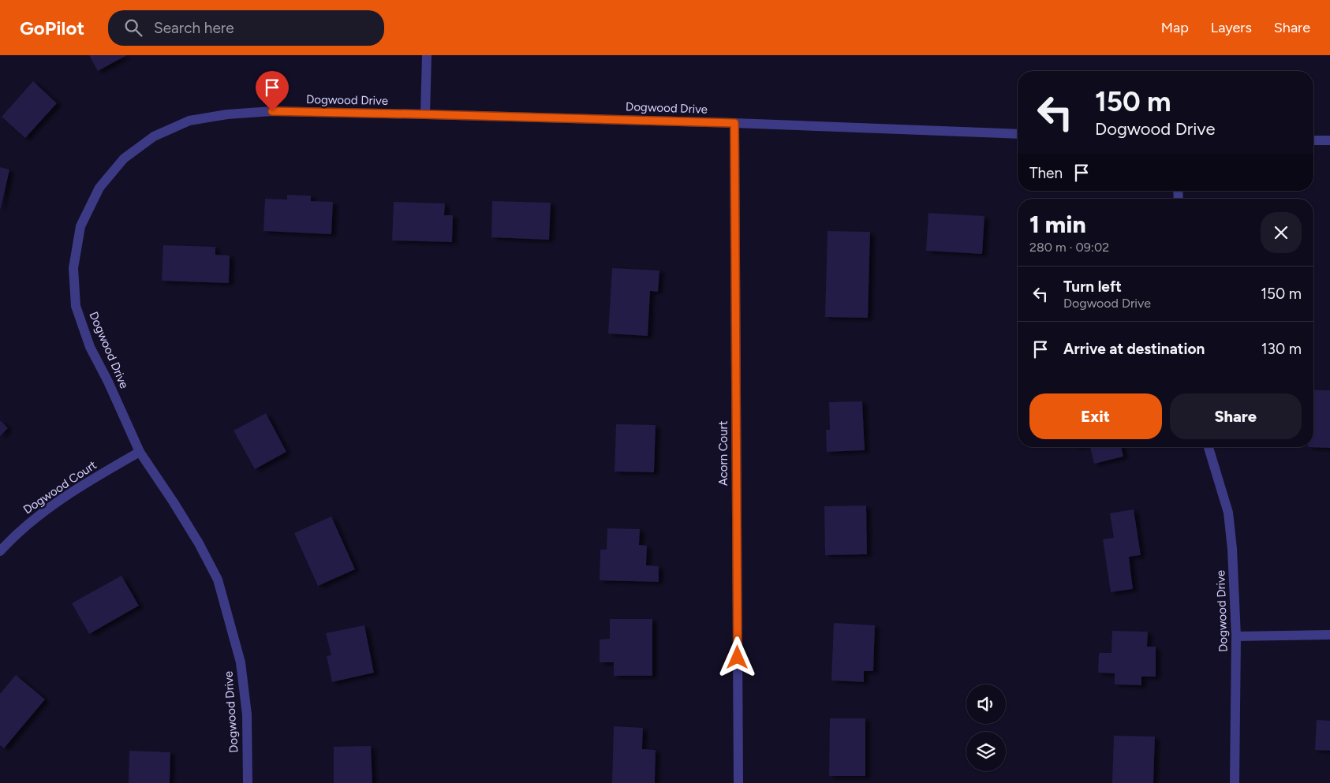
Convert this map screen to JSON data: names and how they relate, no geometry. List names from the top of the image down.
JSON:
{
  "streets": {
    "street": ["Dogwood Drive", "Acorn Court", "Dogwood Court"]
  },
  "crossings": [
    ["Dogwood Drive", "Acorn Court"],
    ["Dogwood Drive", "Dogwood Court"]
  ],
  "page": {
    "header": "GoPilot",
    "search": "Search here",
    "nav": ["Map", "Layers", "Share"],
    "turn": ["150 m", "Dogwood Drive"],
    "then": "Then",
    "heading": ["1 min", "280 m · 09:02"],
    "list": [
      {
        "name": "Turn left",
        "note": "Dogwood Drive",
        "value": "150 m"
      },
      {
        "name": "Arrive at destination",
        "value": "130 m"
      }
    ],
    "buttons": ["Exit", "Share"]
  }
}
